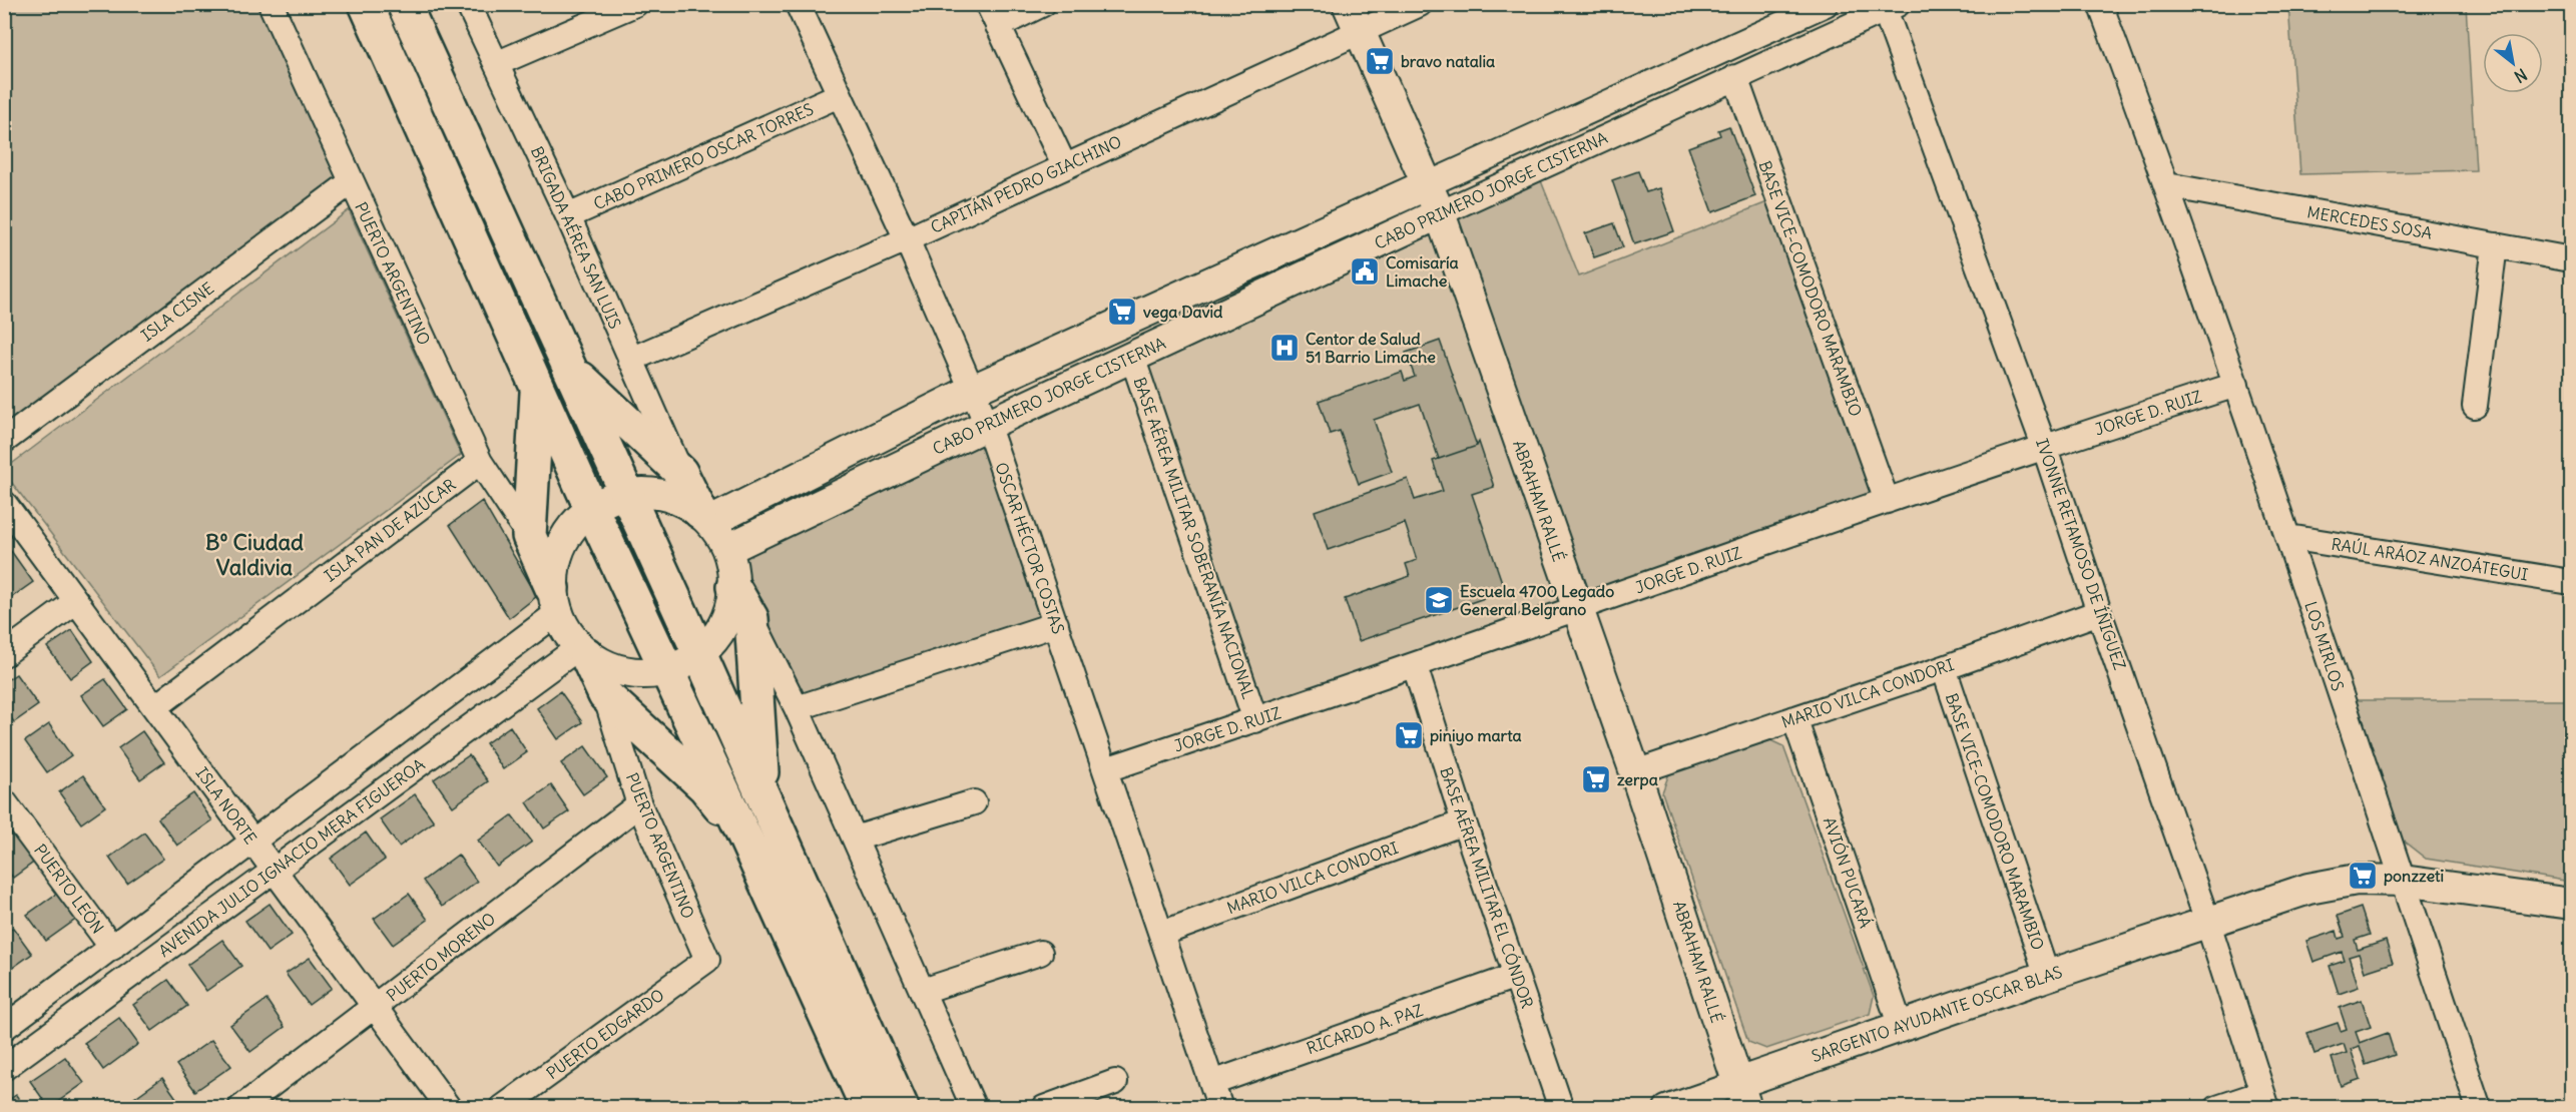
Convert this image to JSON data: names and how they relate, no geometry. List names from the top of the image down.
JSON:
{
  "streets": {
    "street": [
      "CABO PRIMERO OSCAR TORRES",
      "CAPITÁN PEDRO GIACHINO",
      "CABO PRIMERO JORGE CISTERNA",
      "MERCEDES SOSA",
      "BRIGADA AÉREA SAN LUIS",
      "PUERTO ARGENTINO",
      "BASE VICE-COMODORO MARAMBIO",
      "ISLA CISNE",
      "JORGE D. RUIZ",
      "ABRAHAM RALLÉ",
      "ISLA PAN DE AZÚCAR",
      "BASE AÉREA MILITAR SOBERANÍA NACIONAL",
      "OSCAR HÉCTOR COSTAS",
      "IVONNE RETAMOSO DE ÍÑIGUEZ",
      "RAÚL ARÁOZ ANZOÁTEGUI",
      "LOS MIRLOS",
      "MARIO VILCA CONDORI",
      "ISLA NORTE",
      "AVENIDA JULIO IGNACIO MERA FIGUEROA",
      "AVIÓN PUCARÁ",
      "BASE AÉREA MILITAR EL CÓNDOR",
      "PUERTO LEÓN",
      "PUERTO MORENO",
      "SARGENTO AYUDANTE OSCAR BLAS",
      "RICARDO A. PAZ",
      "PUERTO EDGARDO"
    ]
  },
  "crossings": [
    ["CABO PRIMERO OSCAR TORRES", "BRIGADA AÉREA SAN LUIS"],
    ["CABO PRIMERO OSCAR TORRES", "OSCAR HÉCTOR COSTAS"],
    ["CAPITÁN PEDRO GIACHINO", "BRIGADA AÉREA SAN LUIS"],
    ["CAPITÁN PEDRO GIACHINO", "ABRAHAM RALLÉ"],
    ["CAPITÁN PEDRO GIACHINO", "OSCAR HÉCTOR COSTAS"],
    ["CABO PRIMERO JORGE CISTERNA", "BASE VICE-COMODORO MARAMBIO"],
    ["CABO PRIMERO JORGE CISTERNA", "ABRAHAM RALLÉ"],
    ["CABO PRIMERO JORGE CISTERNA", "BASE AÉREA MILITAR SOBERANÍA NACIONAL"],
    ["CABO PRIMERO JORGE CISTERNA", "OSCAR HÉCTOR COSTAS"],
    ["CABO PRIMERO JORGE CISTERNA", "IVONNE RETAMOSO DE ÍÑIGUEZ"],
    ["MERCEDES SOSA", "LOS MIRLOS"],
    ["PUERTO ARGENTINO", "ISLA CISNE"],
    ["PUERTO ARGENTINO", "ISLA PAN DE AZÚCAR"],
    ["PUERTO ARGENTINO", "PUERTO MORENO"],
    ["PUERTO ARGENTINO", "PUERTO EDGARDO"],
    ["BASE VICE-COMODORO MARAMBIO", "JORGE D. RUIZ"],
    ["BASE VICE-COMODORO MARAMBIO", "MARIO VILCA CONDORI"],
    ["BASE VICE-COMODORO MARAMBIO", "SARGENTO AYUDANTE OSCAR BLAS"],
    ["JORGE D. RUIZ", "ABRAHAM RALLÉ"],
    ["JORGE D. RUIZ", "BASE AÉREA MILITAR SOBERANÍA NACIONAL"],
    ["JORGE D. RUIZ", "OSCAR HÉCTOR COSTAS"],
    ["JORGE D. RUIZ", "IVONNE RETAMOSO DE ÍÑIGUEZ"],
    ["JORGE D. RUIZ", "LOS MIRLOS"],
    ["JORGE D. RUIZ", "BASE AÉREA MILITAR EL CÓNDOR"],
    ["ABRAHAM RALLÉ", "MARIO VILCA CONDORI"],
    ["ABRAHAM RALLÉ", "SARGENTO AYUDANTE OSCAR BLAS"],
    ["ISLA PAN DE AZÚCAR", "ISLA NORTE"],
    ["OSCAR HÉCTOR COSTAS", "MARIO VILCA CONDORI"],
    ["OSCAR HÉCTOR COSTAS", "RICARDO A. PAZ"],
    ["IVONNE RETAMOSO DE ÍÑIGUEZ", "MARIO VILCA CONDORI"],
    ["IVONNE RETAMOSO DE ÍÑIGUEZ", "SARGENTO AYUDANTE OSCAR BLAS"],
    ["RAÚL ARÁOZ ANZOÁTEGUI", "LOS MIRLOS"],
    ["LOS MIRLOS", "SARGENTO AYUDANTE OSCAR BLAS"],
    ["MARIO VILCA CONDORI", "AVIÓN PUCARÁ"],
    ["MARIO VILCA CONDORI", "BASE AÉREA MILITAR EL CÓNDOR"],
    ["ISLA NORTE", "AVENIDA JULIO IGNACIO MERA FIGUEROA"],
    ["ISLA NORTE", "PUERTO MORENO"],
    ["AVENIDA JULIO IGNACIO MERA FIGUEROA", "PUERTO LEÓN"],
    ["AVIÓN PUCARÁ", "SARGENTO AYUDANTE OSCAR BLAS"],
    ["BASE AÉREA MILITAR EL CÓNDOR", "RICARDO A. PAZ"]
  ],
  "districts": ["Bº Ciudad Valdivia"],
  "places": {
    "supermarket": [
      "bravo natalia",
      "vega David",
      "piniyo marta",
      "zerpa",
      "ponzzeti"
    ],
    "public building": ["Comisaría Limache"],
    "hospital": ["Centor de Salud 51 Barrio Limache"],
    "school or university": ["Escuela 4700 Legado General Belgrano"]
  },
  "north": "bottom right"
}
